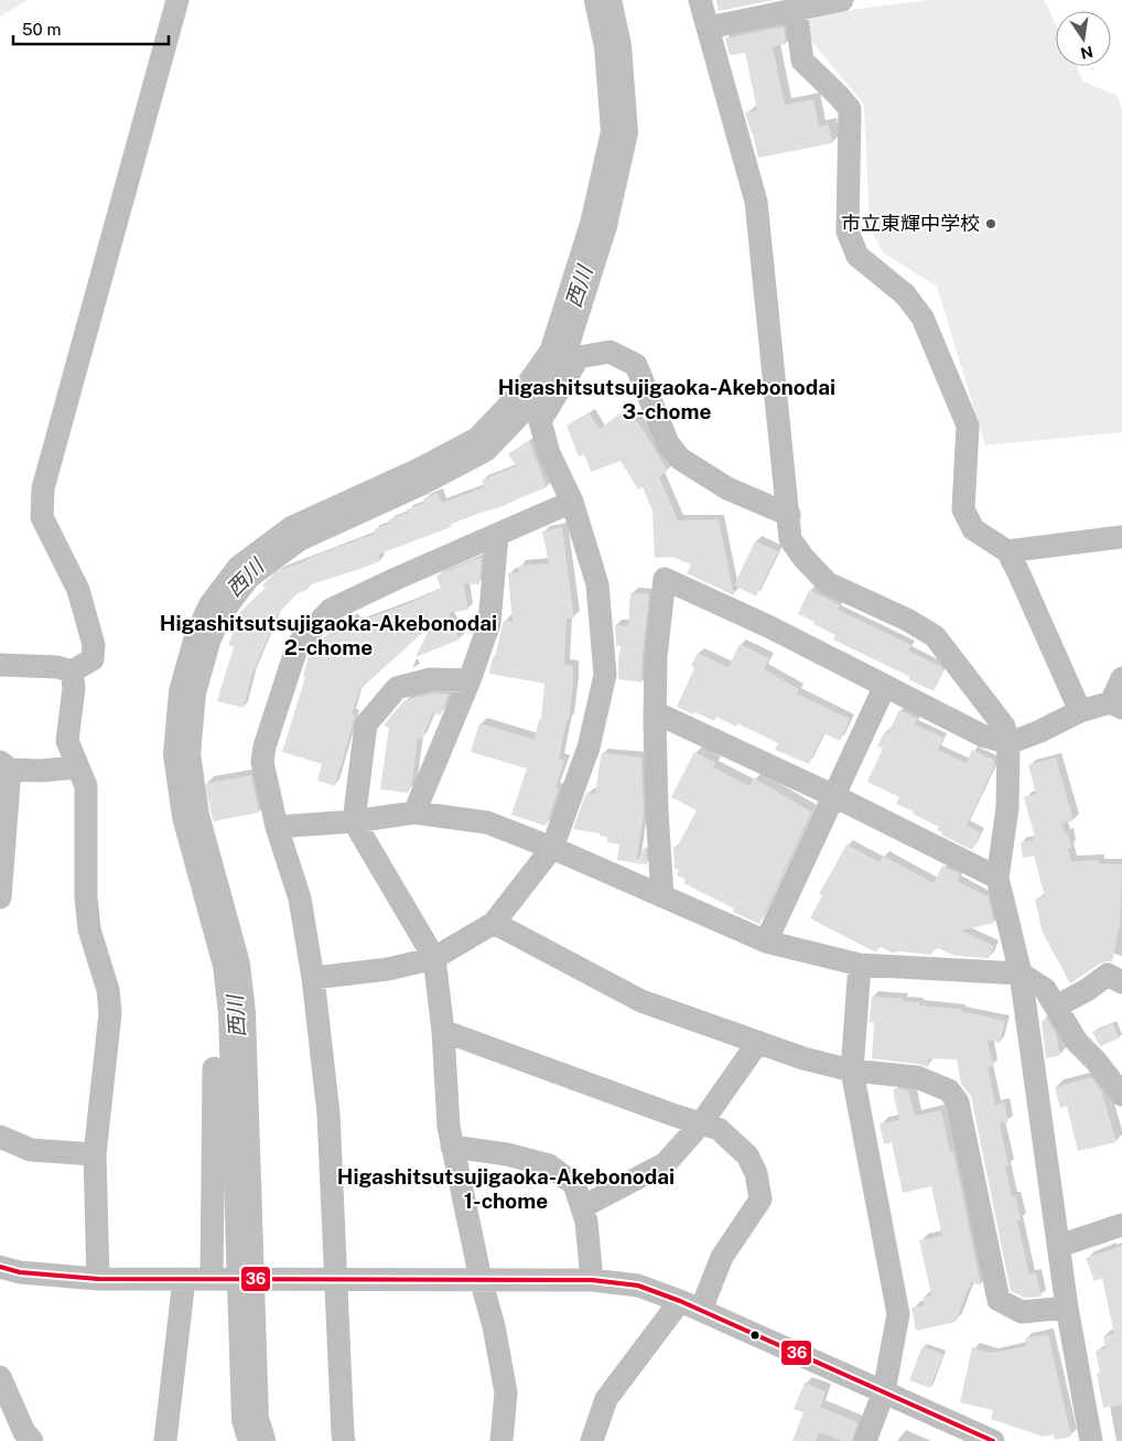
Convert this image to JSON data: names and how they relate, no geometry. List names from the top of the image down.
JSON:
{
  "districts": ["Higashitsutsujigaoka-Akebonodai 3-chome", "Higashitsutsujigaoka-Akebonodai 2-chome", "Higashitsutsujigaoka-Akebonodai 1-chome"],
  "water": ["西川"],
  "places": ["市立東輝中学校"],
  "lines": ["transit line 36"],
  "scale_bar": "50 m",
  "north": "bottom"
}
